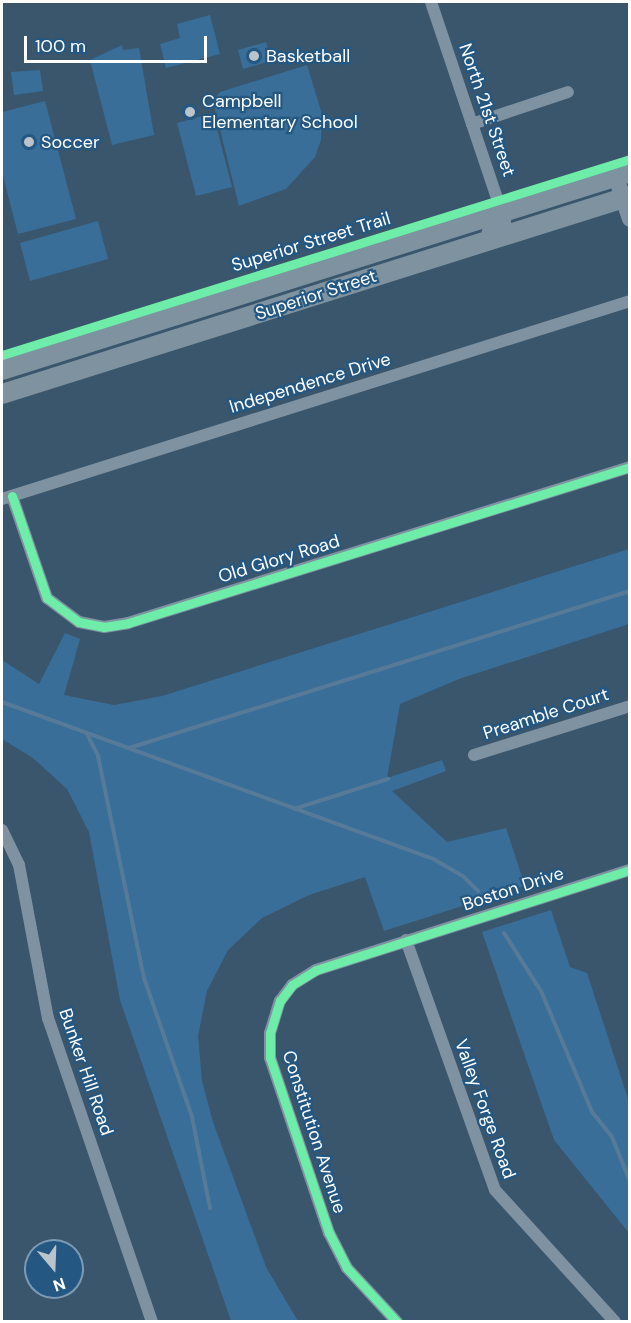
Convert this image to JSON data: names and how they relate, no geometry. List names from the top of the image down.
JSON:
{
  "streets": {
    "main road": ["Superior Street"],
    "street": [
      "North 21st Street",
      "Independence Drive",
      "Old Glory Road",
      "Preamble Court",
      "Boston Drive",
      "Bunker Hill Road",
      "Valley Forge Road",
      "Constitution Avenue"
    ],
    "cycle path": ["Superior Street Trail"]
  },
  "crossings": [
    ["North 21st Street", "Superior Street"],
    ["Independence Drive", "Old Glory Road"],
    ["Boston Drive", "Valley Forge Road"],
    ["Boston Drive", "Constitution Avenue"],
    ["Valley Forge Road", "Constitution Avenue"]
  ],
  "places": ["Basketball", "Campbell Elementary School", "Soccer"],
  "scale_bar": "100 m",
  "north": "bottom"
}
